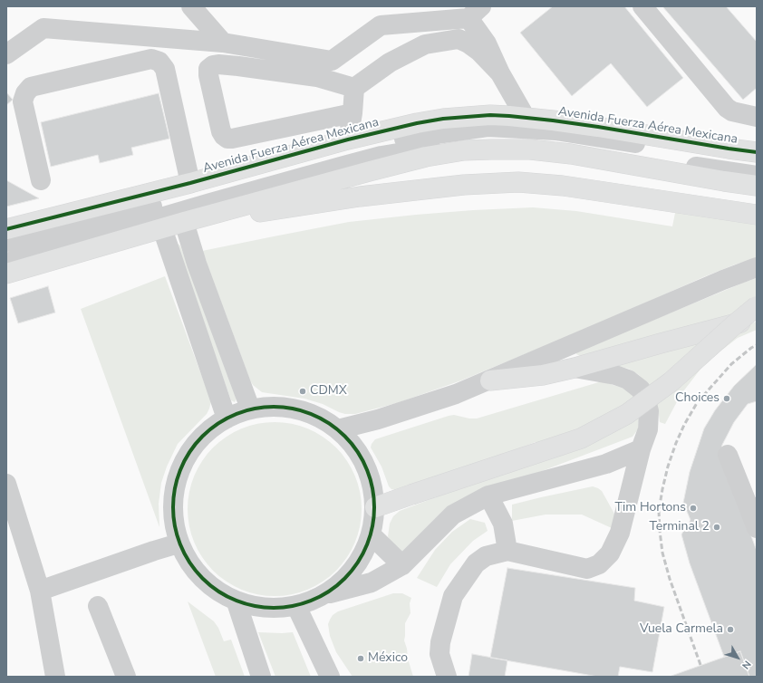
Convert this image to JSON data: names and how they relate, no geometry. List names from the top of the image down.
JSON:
{
  "streets": {
    "main road": ["Avenida Fuerza Aérea Mexicana"]
  },
  "places": [
    "CDMX",
    "Choices",
    "Tim Hortons",
    "Terminal 2",
    "Vuela Carmela",
    "México"
  ],
  "north": "bottom right"
}
